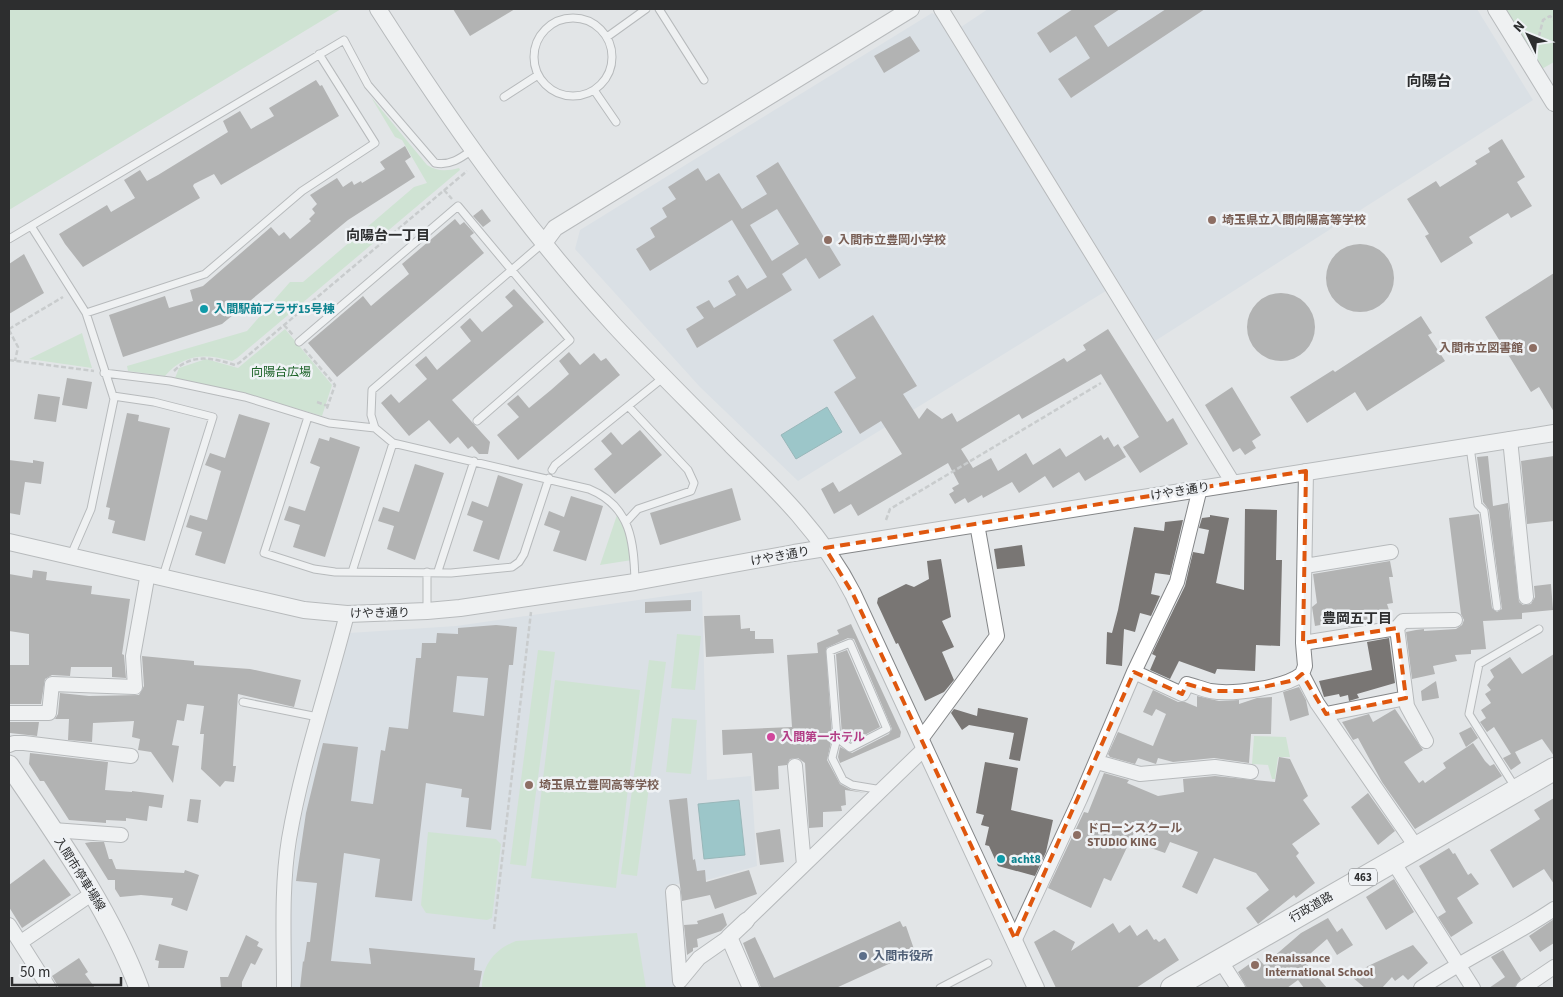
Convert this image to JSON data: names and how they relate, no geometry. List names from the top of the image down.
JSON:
{
  "streets": {
    "highway": ["463", "行政道路"],
    "main road": ["入間市停車場線"],
    "street": ["けやき通り"]
  },
  "districts": ["向陽台", "向陽台一丁目", "豊岡五丁目"],
  "parks": ["向陽台広場"],
  "places": [
    "埼玉県立入間向陽高等学校",
    "入間市立豊岡小学校",
    "入間駅前プラザ15号棟",
    "入間市立図書館",
    "入間第一ホテル",
    "埼玉県立豊岡高等学校",
    "ドローンスクール STUDIO KING",
    "acht8",
    "入間市役所",
    "Renaissance International School"
  ],
  "scale_bar": "50 m",
  "north": "top left"
}
